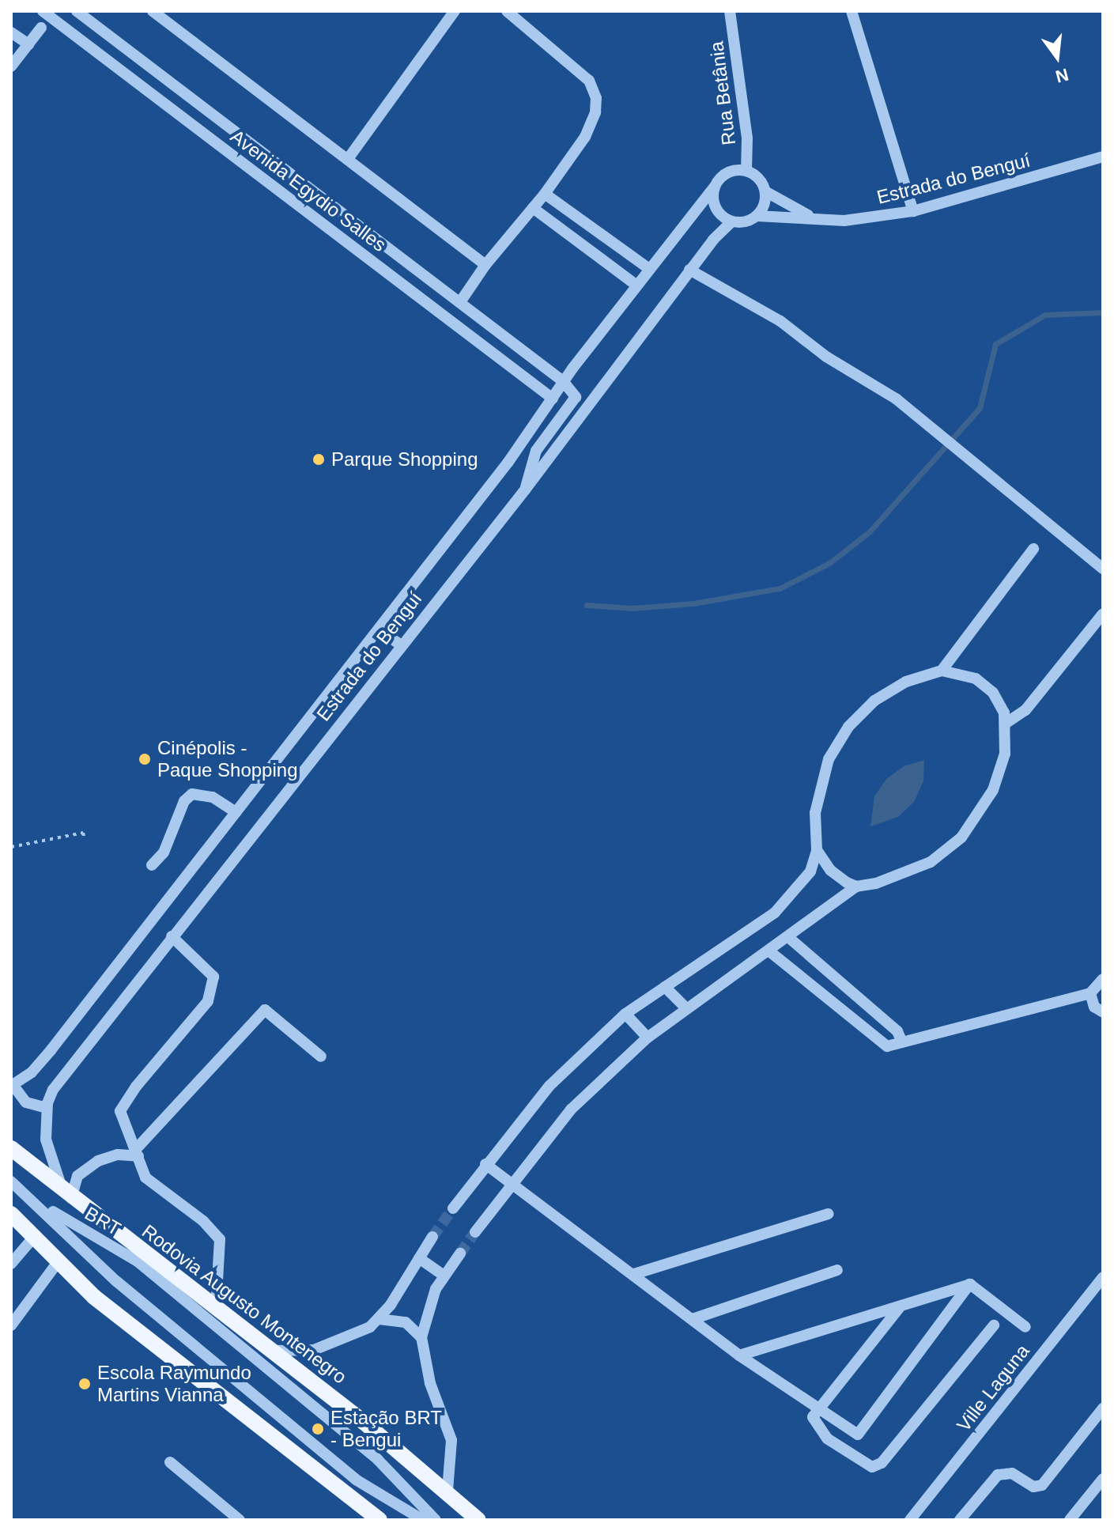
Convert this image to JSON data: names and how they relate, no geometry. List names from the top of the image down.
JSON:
{
  "streets": {
    "main road": ["Rodovia Augusto Montenegro"],
    "street": [
      "Rua Betânia",
      "Estrada do Benguí",
      "Avenida Egydio Salles",
      "BRT",
      "Ville Laguna"
    ]
  },
  "crossings": [
    ["Rua Betânia", "Estrada do Benguí"],
    ["Estrada do Benguí", "Avenida Egydio Salles"],
    ["Estrada do Benguí", "Rodovia Augusto Montenegro"]
  ],
  "places": [
    "Parque Shopping",
    "Cinépolis - Paque Shopping",
    "Escola Raymundo Martins Vianna",
    "Estação BRT - Bengui"
  ],
  "north": "bottom"
}
